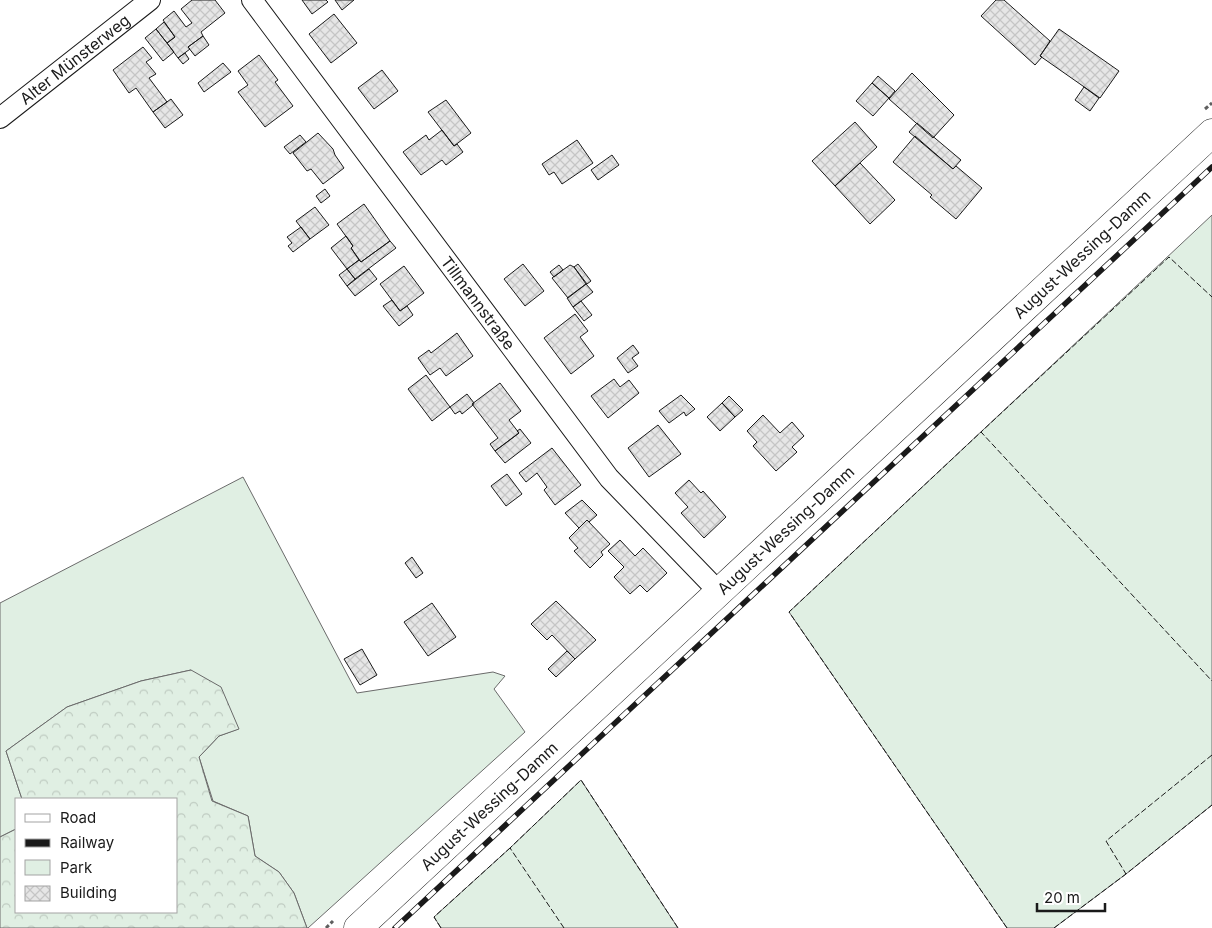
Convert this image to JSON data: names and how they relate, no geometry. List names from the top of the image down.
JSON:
{
  "streets": {
    "main road": ["August-Wessing-Damm"],
    "street": ["Alter Münsterweg", "Tillmannstraße"]
  },
  "crossings": [
    ["August-Wessing-Damm", "Tillmannstraße"]
  ],
  "legend": [
    "Road",
    "Railway",
    "Park",
    "Building"
  ],
  "scale_bar": "20 m"
}
